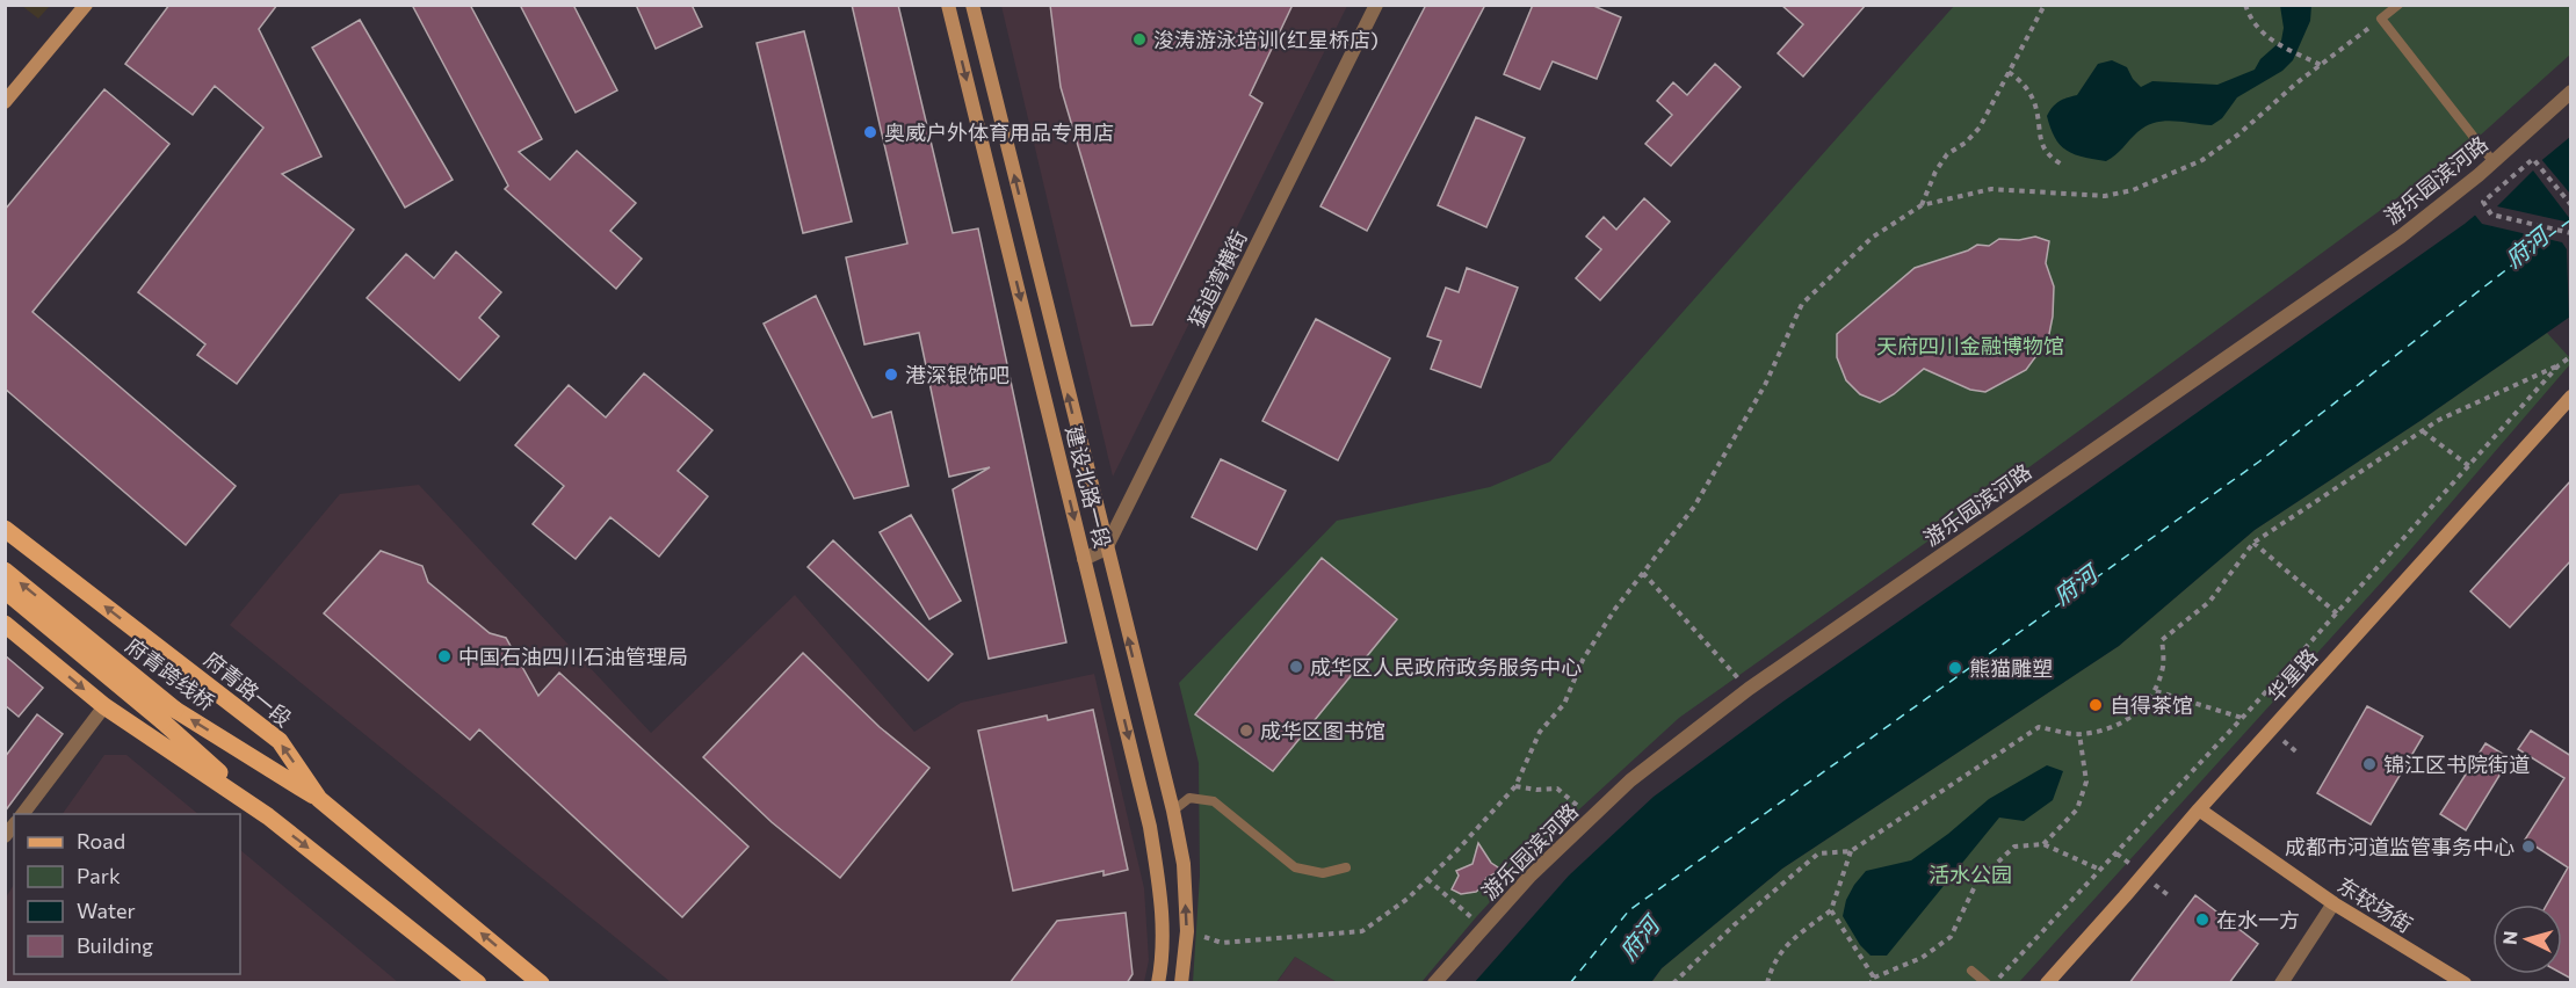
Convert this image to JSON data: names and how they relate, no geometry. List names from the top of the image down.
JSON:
{
  "streets": {
    "main road": [
      "建设北路一段",
      "府青跨线桥",
      "华星路",
      "府青路一段",
      "东较场街"
    ],
    "street": ["游乐园滨河路", "猛追湾横街"]
  },
  "crossings": [
    ["猛追湾横街", "建设北路一段"],
    ["府青跨线桥", "府青路一段"],
    ["华星路", "东较场街"]
  ],
  "water": ["府河"],
  "parks": ["天府四川金融博物馆", "活水公园"],
  "places": [
    "浚涛游泳培训(红星桥店)",
    "奥威户外体育用品专用店",
    "港深银饰吧",
    "中国石油四川石油管理局",
    "成华区人民政府政务服务中心",
    "熊猫雕塑",
    "自得茶馆",
    "成华区图书馆",
    "锦江区书院街道",
    "成都市河道监管事务中心",
    "在水一方"
  ],
  "legend": [
    "Road",
    "Park",
    "Water",
    "Building"
  ],
  "north": "left"
}
